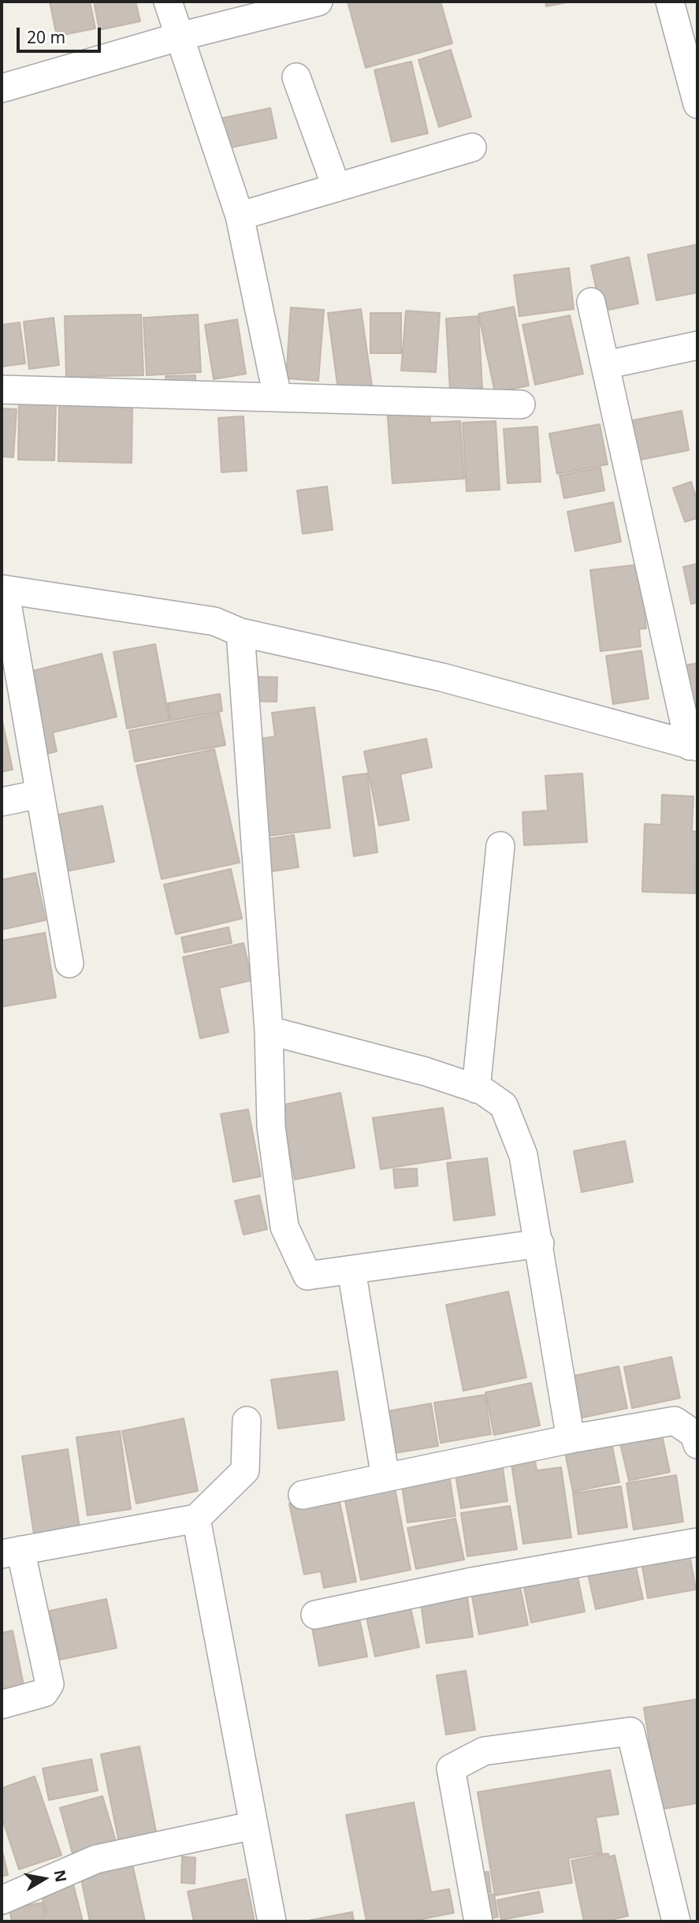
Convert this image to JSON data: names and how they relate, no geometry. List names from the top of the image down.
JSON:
{
  "scale_bar": "20 m",
  "north": "right"
}
